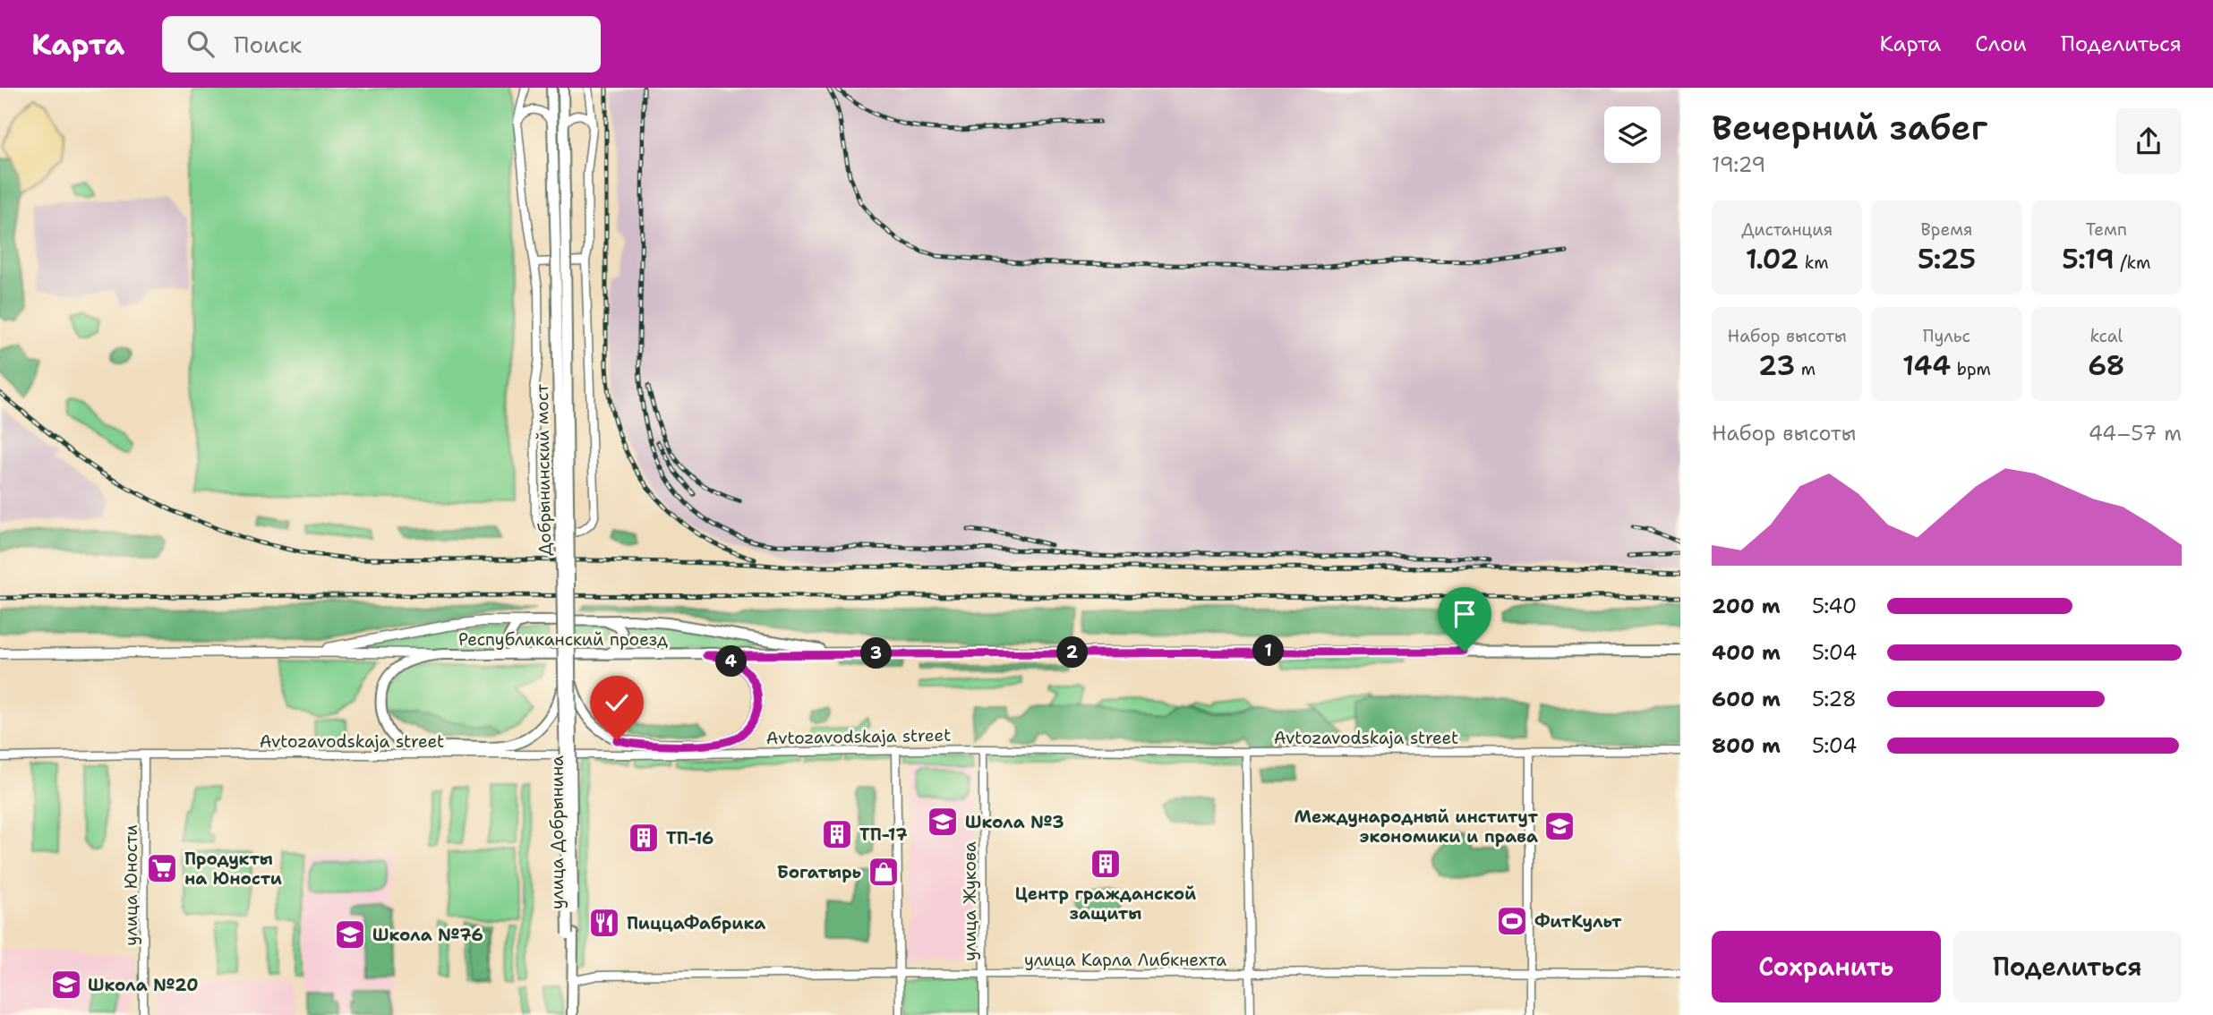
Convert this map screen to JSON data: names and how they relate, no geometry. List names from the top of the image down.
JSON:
{
  "streets": {
    "main road": ["Добрынинский мост", "Республиканский проезд", "улица Добрынина"],
    "street": [
      "Avtozavodskaja street",
      "улица Юности",
      "улица Жукова",
      "улица Карла Либкнехта"
    ]
  },
  "crossings": [
    ["Добрынинский мост", "улица Добрынина"],
    ["Avtozavodskaja street", "улица Юности"],
    ["Avtozavodskaja street", "улица Жукова"],
    ["улица Добрынина", "улица Карла Либкнехта"],
    ["улица Жукова", "улица Карла Либкнехта"]
  ],
  "places": {
    "school or university": [
      "Школа №3",
      "Международный институт экономики и права",
      "Школа №76",
      "Школа №20"
    ],
    "building": ["ТП-17", "ТП-16", "Центр гражданской защиты"],
    "supermarket": ["Продукты на Юности"],
    "shop": ["Богатырь"],
    "sports": ["ФитКульт"],
    "restaurant": ["ПиццаФабрика"]
  },
  "page": {
    "header": "Карта",
    "search": "Поиск",
    "nav": ["Карта", "Слои", "Поделиться"],
    "heading": ["Вечерний забег", "19:29"],
    "stats": [
      ["Дистанция", "1.02 km"],
      ["Время", "5:25"],
      ["Темп", "5:19 /km"],
      ["Набор высоты", "23 m"],
      ["Пульс", "144 bpm"],
      ["kcal", "68"]
    ],
    "chart": ["Набор высоты", "44–57 m"],
    "list": [
      {
        "name": "200 m",
        "note": "5:40"
      },
      {
        "name": "400 m",
        "note": "5:04"
      },
      {
        "name": "600 m",
        "note": "5:28"
      },
      {
        "name": "800 m",
        "note": "5:04"
      }
    ],
    "pins": [
      "1",
      "2",
      "3",
      "4"
    ],
    "buttons": ["Сохранить", "Поделиться"]
  }
}
